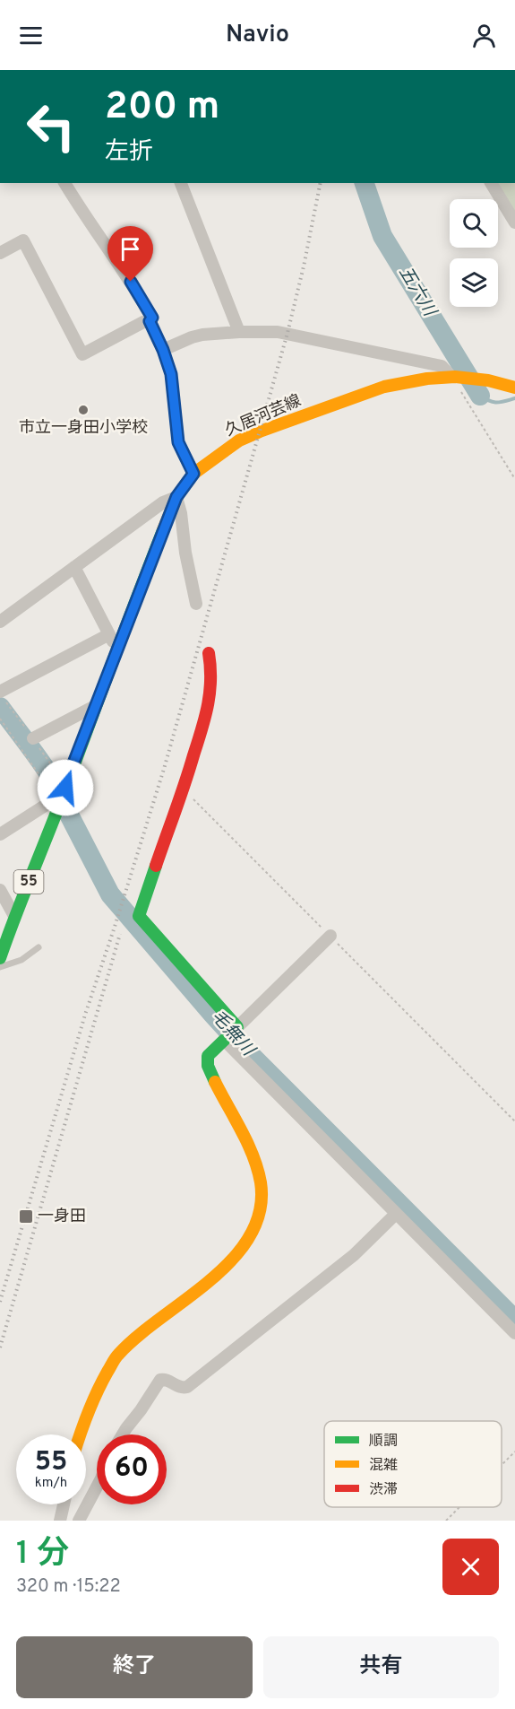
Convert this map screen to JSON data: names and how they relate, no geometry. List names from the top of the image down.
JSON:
{
  "streets": {
    "street": ["久居河芸線", "55"]
  },
  "water": ["五六川", "毛無川"],
  "places": {
    "other": ["市立一身田小学校"],
    "transit": ["一身田"]
  },
  "legend": ["順調", "混雑", "渋滞"],
  "page": {
    "header": "Navio",
    "turn": ["200 m", "左折"],
    "speed": "55 km/h",
    "limit": "60",
    "heading": ["1 分", "320 m · 15:22"],
    "buttons": ["終了", "共有"]
  }
}
